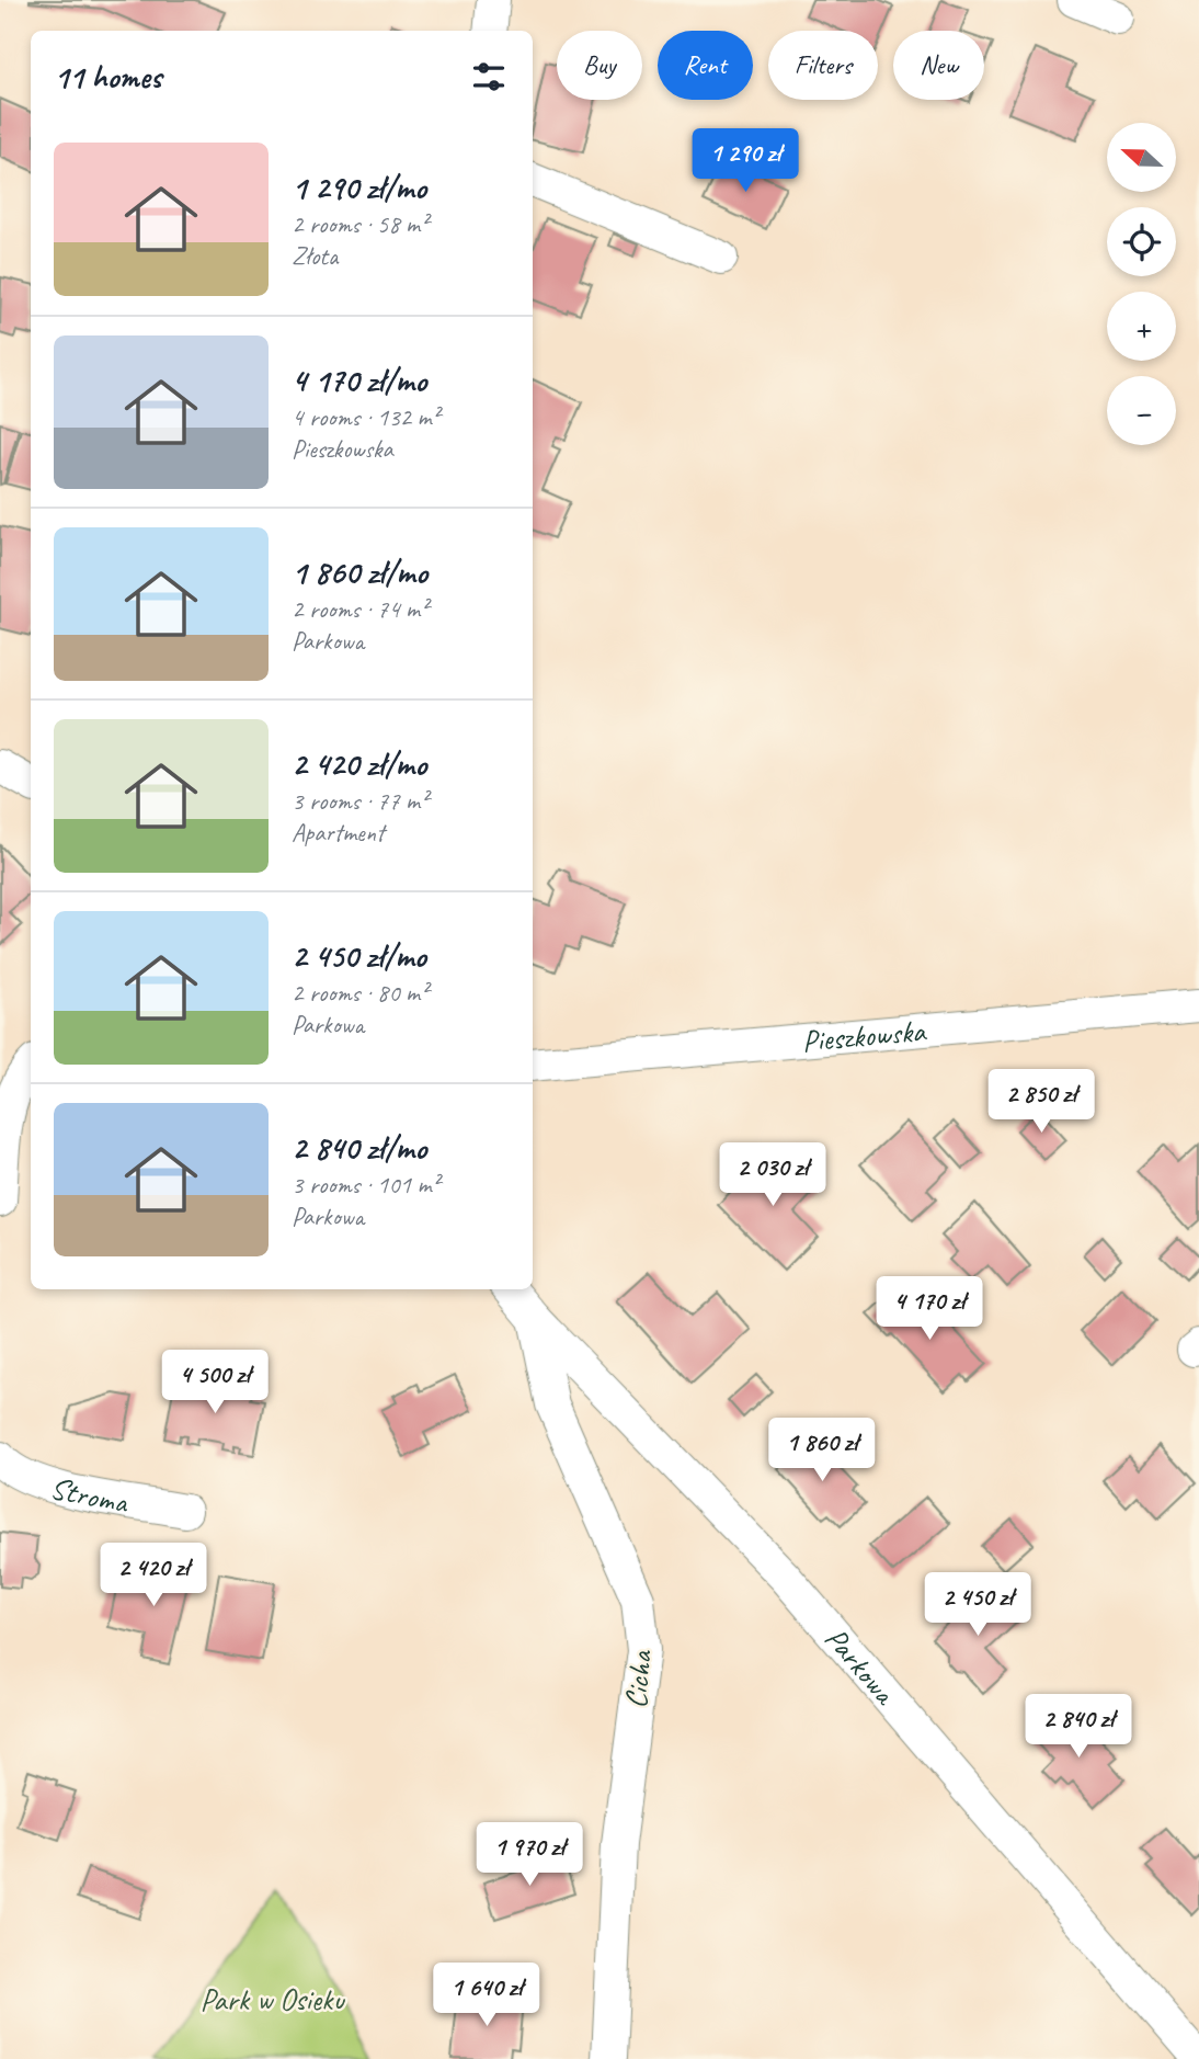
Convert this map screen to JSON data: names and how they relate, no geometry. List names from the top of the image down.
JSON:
{
  "streets": {
    "street": [
      "Pieszkowska",
      "Stroma",
      "Parkowa",
      "Cicha"
    ]
  },
  "crossings": [
    ["Parkowa", "Cicha"]
  ],
  "parks": ["Park w Osieku"],
  "north": "left",
  "page": {
    "chip": [
      "Buy",
      "Rent",
      "Filters",
      "New"
    ],
    "heading": "11 homes",
    "map_buttons": ["+", "−"],
    "list": [
      {
        "name": "1 290 zł/mo",
        "note": "2 rooms · 58 m² · Złota"
      },
      {
        "name": "4 170 zł/mo",
        "note": "4 rooms · 132 m² · Pieszkowska"
      },
      {
        "name": "1 860 zł/mo",
        "note": "2 rooms · 74 m² · Parkowa"
      },
      {
        "name": "2 420 zł/mo",
        "note": "3 rooms · 77 m² · Apartment"
      },
      {
        "name": "2 450 zł/mo",
        "note": "2 rooms · 80 m² · Parkowa"
      },
      {
        "name": "2 840 zł/mo",
        "note": "3 rooms · 101 m² · Parkowa"
      }
    ],
    "price": [
      "1 290 zł",
      "2 850 zł",
      "2 030 zł",
      "4 170 zł",
      "4 500 zł",
      "1 860 zł",
      "2 420 zł",
      "2 450 zł",
      "2 840 zł",
      "1 970 zł",
      "1 640 zł"
    ]
  }
}
